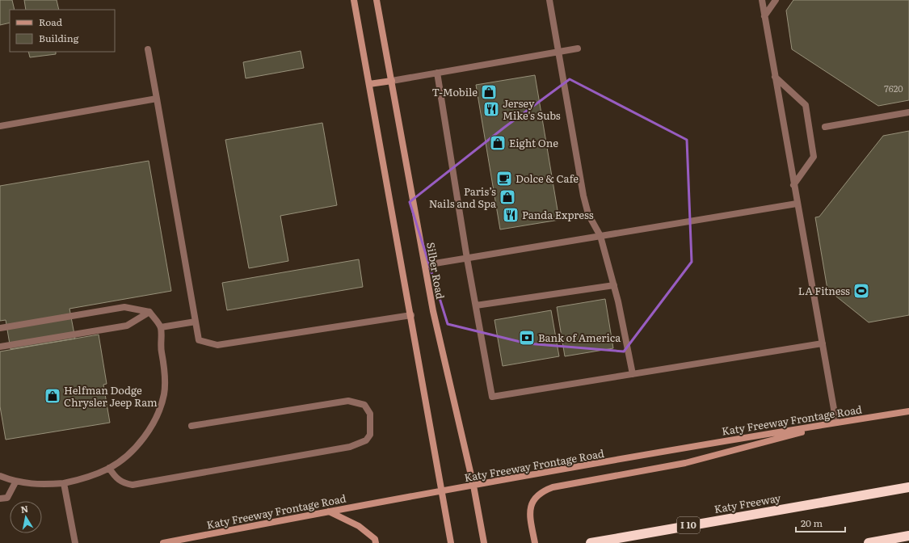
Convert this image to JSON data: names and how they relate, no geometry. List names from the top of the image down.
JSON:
{
  "streets": {
    "highway": ["Katy Freeway", "I 10"],
    "main road": ["Silber Road", "Katy Freeway Frontage Road"]
  },
  "crossings": [
    ["Silber Road", "Katy Freeway Frontage Road"]
  ],
  "places": {
    "shop": [
      "T-Mobile",
      "Eight One",
      "Paris’s Nails and Spa",
      "Helfman Dodge Chrysler Jeep Ram"
    ],
    "restaurant": ["Jersey Mike's Subs", "Panda Express"],
    "cafe": ["Dolce & Cafe"],
    "sports": ["LA Fitness"],
    "bank": ["Bank of America"]
  },
  "house_numbers": ["7620"],
  "legend": ["Road", "Building"],
  "scale_bar": "20 m",
  "north": "top"
}
